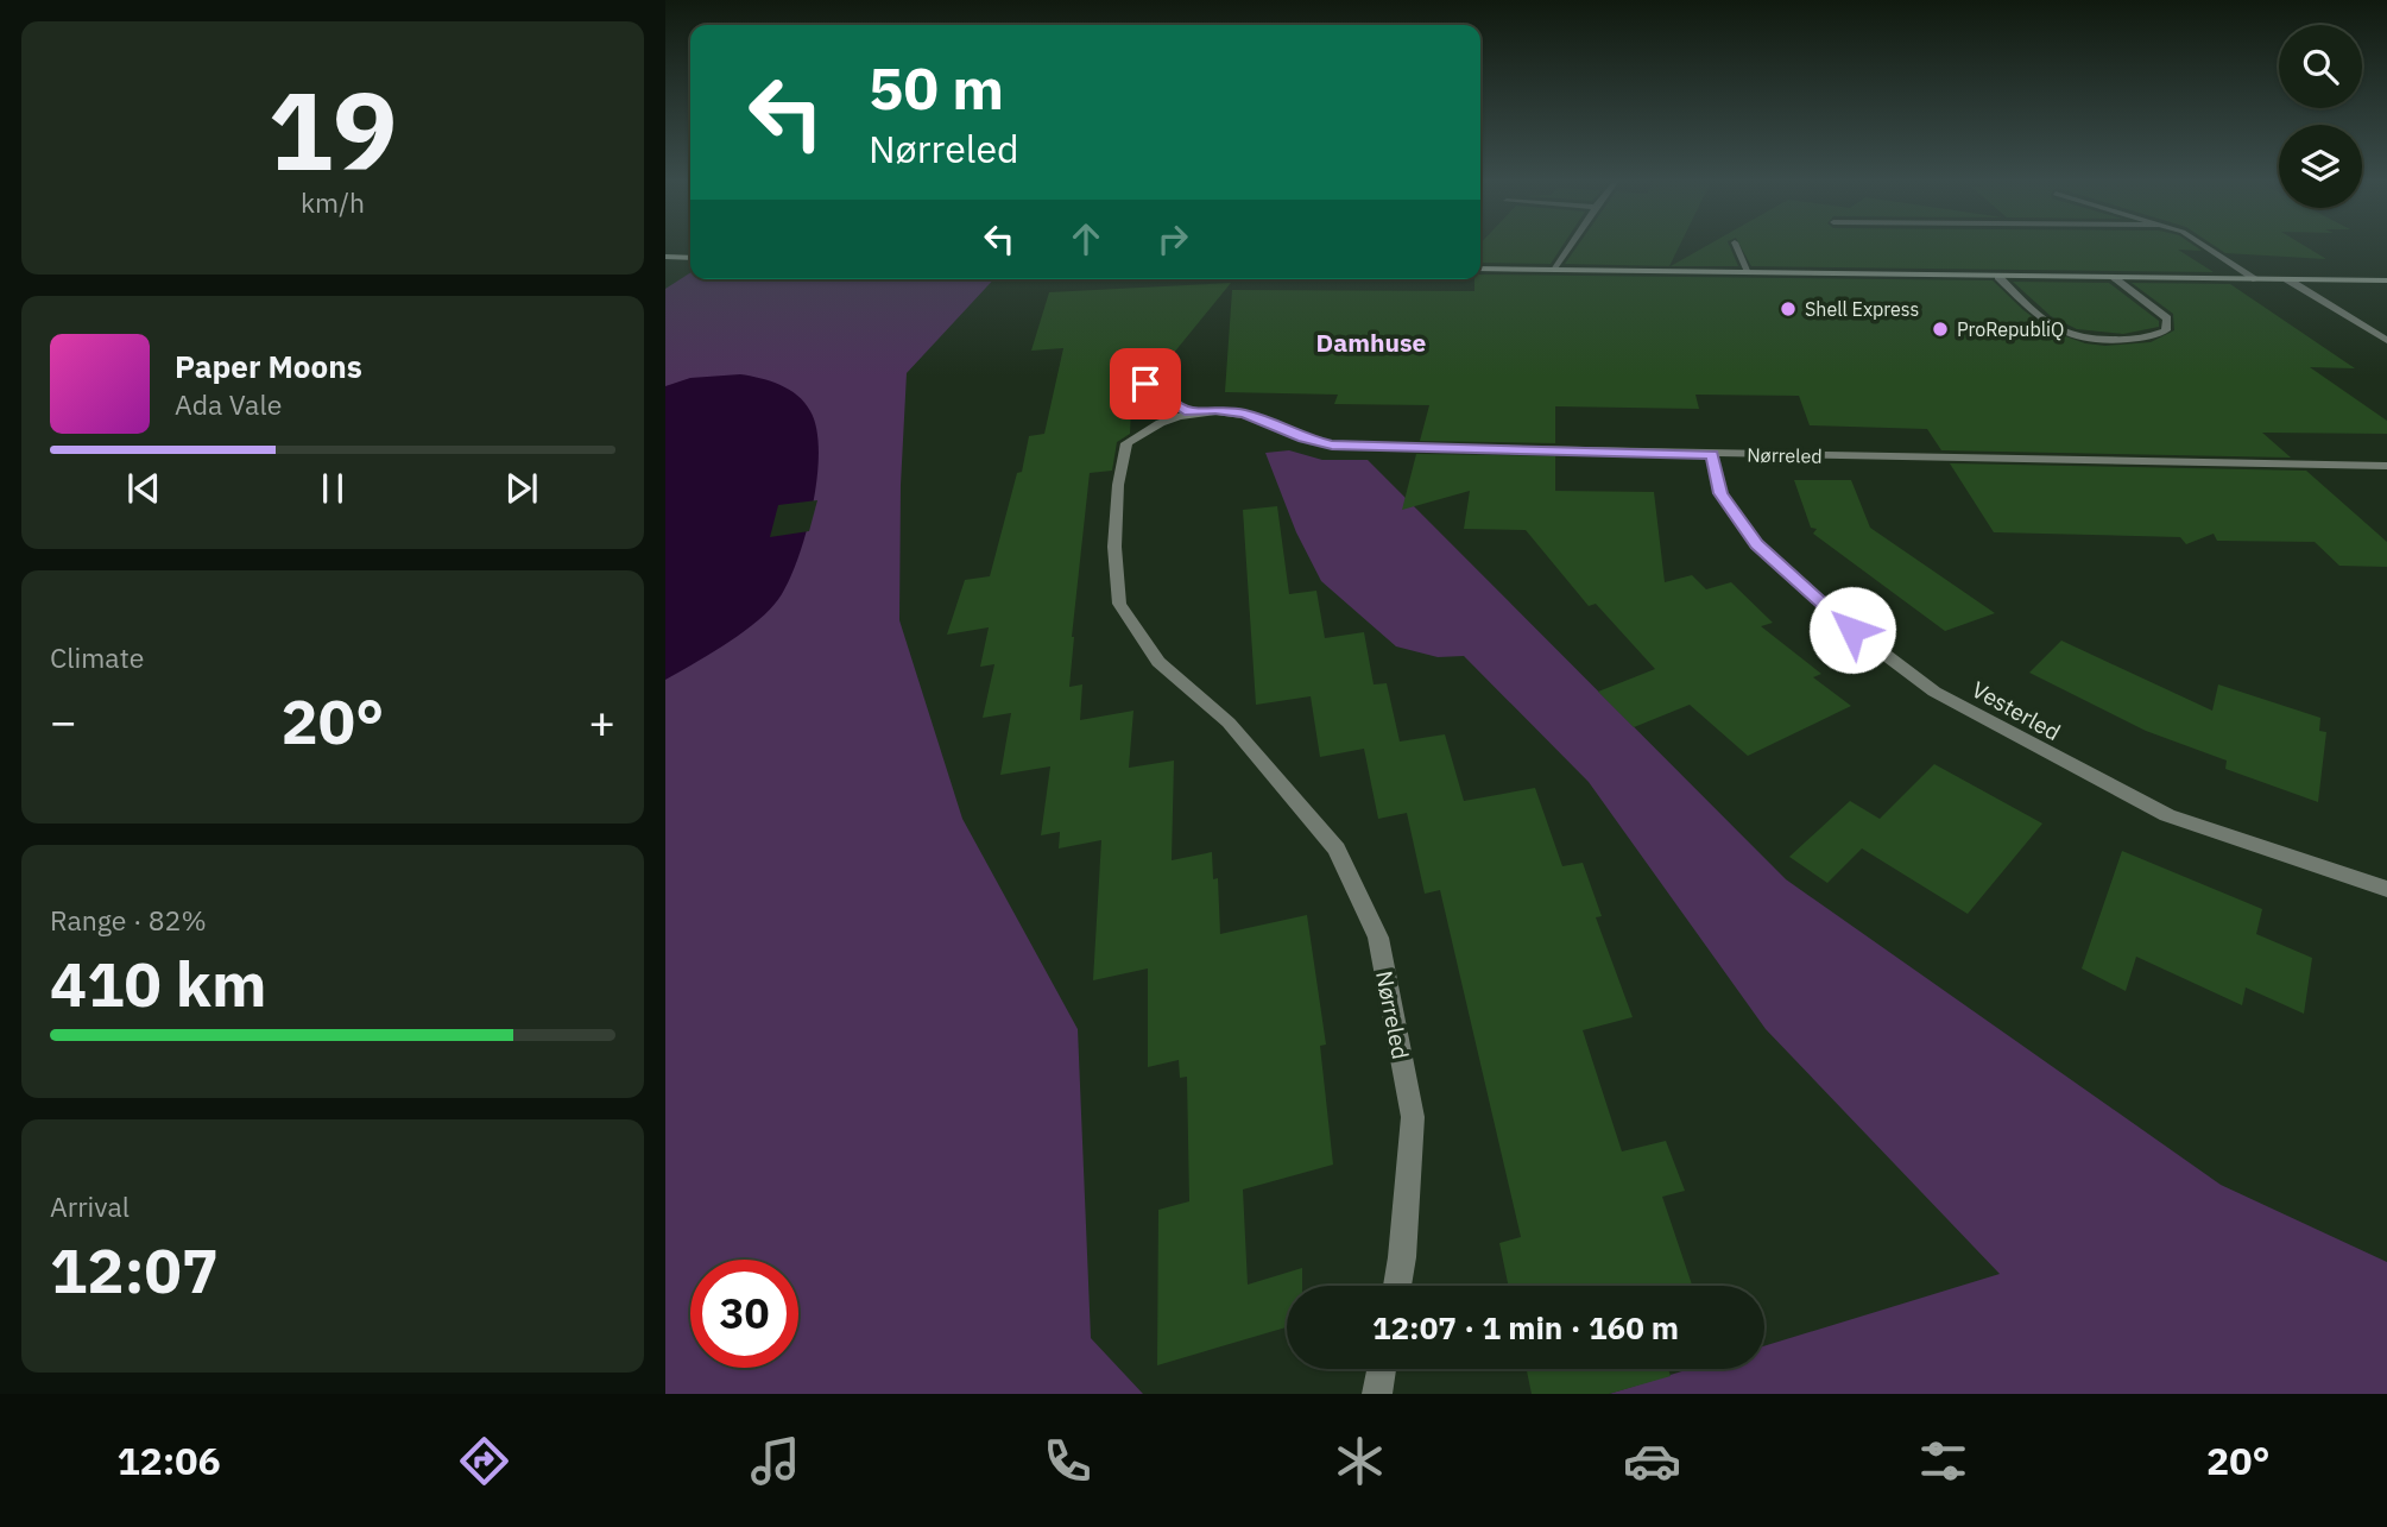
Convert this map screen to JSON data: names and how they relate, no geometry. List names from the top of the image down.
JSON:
{
  "streets": {
    "street": ["Nørreled", "Vesterled"]
  },
  "crossings": [
    ["Nørreled", "Vesterled"]
  ],
  "districts": ["Damhuse"],
  "places": ["Shell Express", "ProRepubliQ"],
  "page": {
    "tile": [
      ["19", "km/h"],
      "Climate",
      ["Range · 82%", "410 km"],
      ["Arrival", "12:07"]
    ],
    "turn": ["50 m", "Nørreled"],
    "song": ["Paper Moons", "Ada Vale"],
    "heat": ["−", "20°", "+"],
    "limit": "30",
    "trip": "12:07 · 1 min · 160 m",
    "tabs": ["12:06", "20°"]
  }
}
